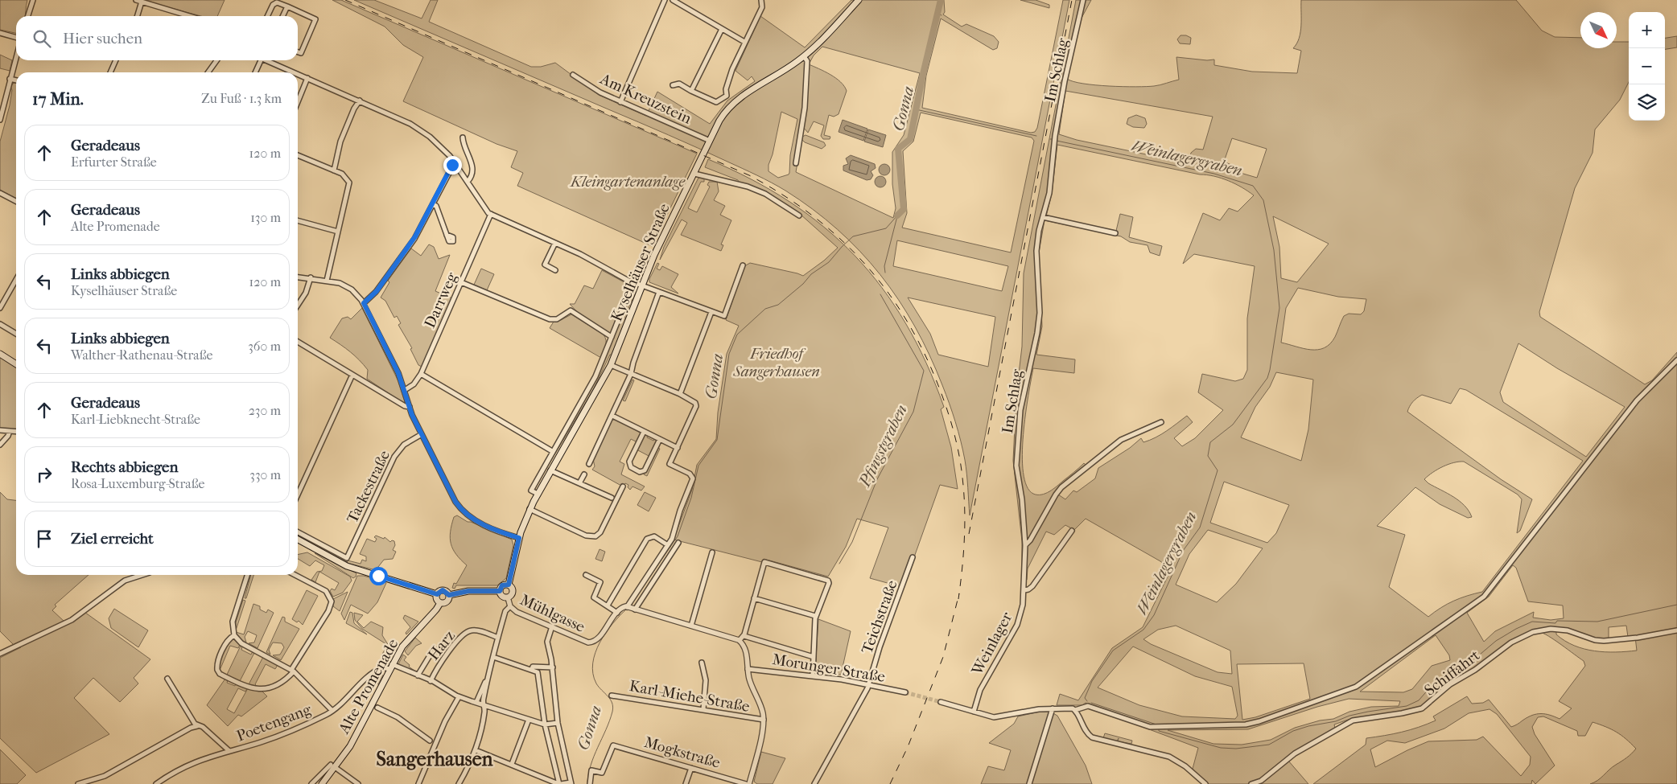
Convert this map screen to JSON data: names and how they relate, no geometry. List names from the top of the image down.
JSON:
{
  "streets": {
    "main road": ["Kyselhäuser Straße", "Alte Promenade"],
    "street": [
      "Im Schlag",
      "Am Kreuzstein",
      "Darrweg",
      "Tackestraße",
      "Mühlgasse",
      "Teichstraße",
      "Weinlager",
      "Harz",
      "Morunger Straße",
      "Schiffahrt",
      "Karl-Miehe-Straße",
      "Poetengang",
      "Mogkstraße"
    ]
  },
  "crossings": [
    ["Im Schlag", "Weinlager"],
    ["Am Kreuzstein", "Kyselhäuser Straße"],
    ["Kyselhäuser Straße", "Mühlgasse"],
    ["Teichstraße", "Morunger Straße"],
    ["Alte Promenade", "Poetengang"]
  ],
  "districts": ["Sangerhausen"],
  "water": ["Gonna", "Weinlagergraben", "Pfingstgraben"],
  "parks": ["Kleingartenanlage", "Friedhof Sangerhausen"],
  "north": "bottom right",
  "page": {
    "map_buttons": ["+", "−"],
    "search": "Hier suchen",
    "heading": ["17 Min.", "Zu Fuß · 1.3 km"],
    "list": [
      ["Geradeaus", "Erfurter Straße", "120 m"],
      ["Geradeaus", "Alte Promenade", "130 m"],
      ["Links abbiegen", "Kyselhäuser Straße", "120 m"],
      ["Links abbiegen", "Walther-Rathenau-Straße", "360 m"],
      ["Geradeaus", "Karl-Liebknecht-Straße", "230 m"],
      ["Rechts abbiegen", "Rosa-Luxemburg-Straße", "330 m"],
      "Ziel erreicht"
    ]
  }
}
